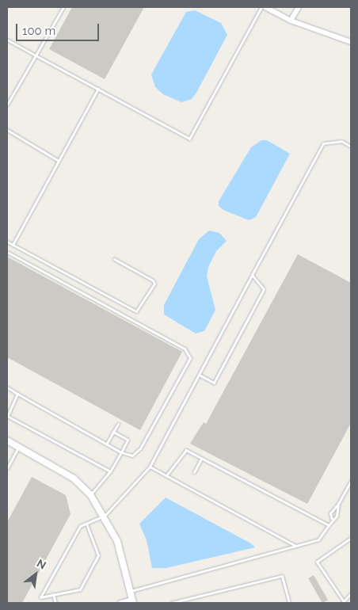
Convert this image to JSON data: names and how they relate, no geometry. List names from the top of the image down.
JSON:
{
  "scale_bar": "100 m",
  "north": "top right"
}
